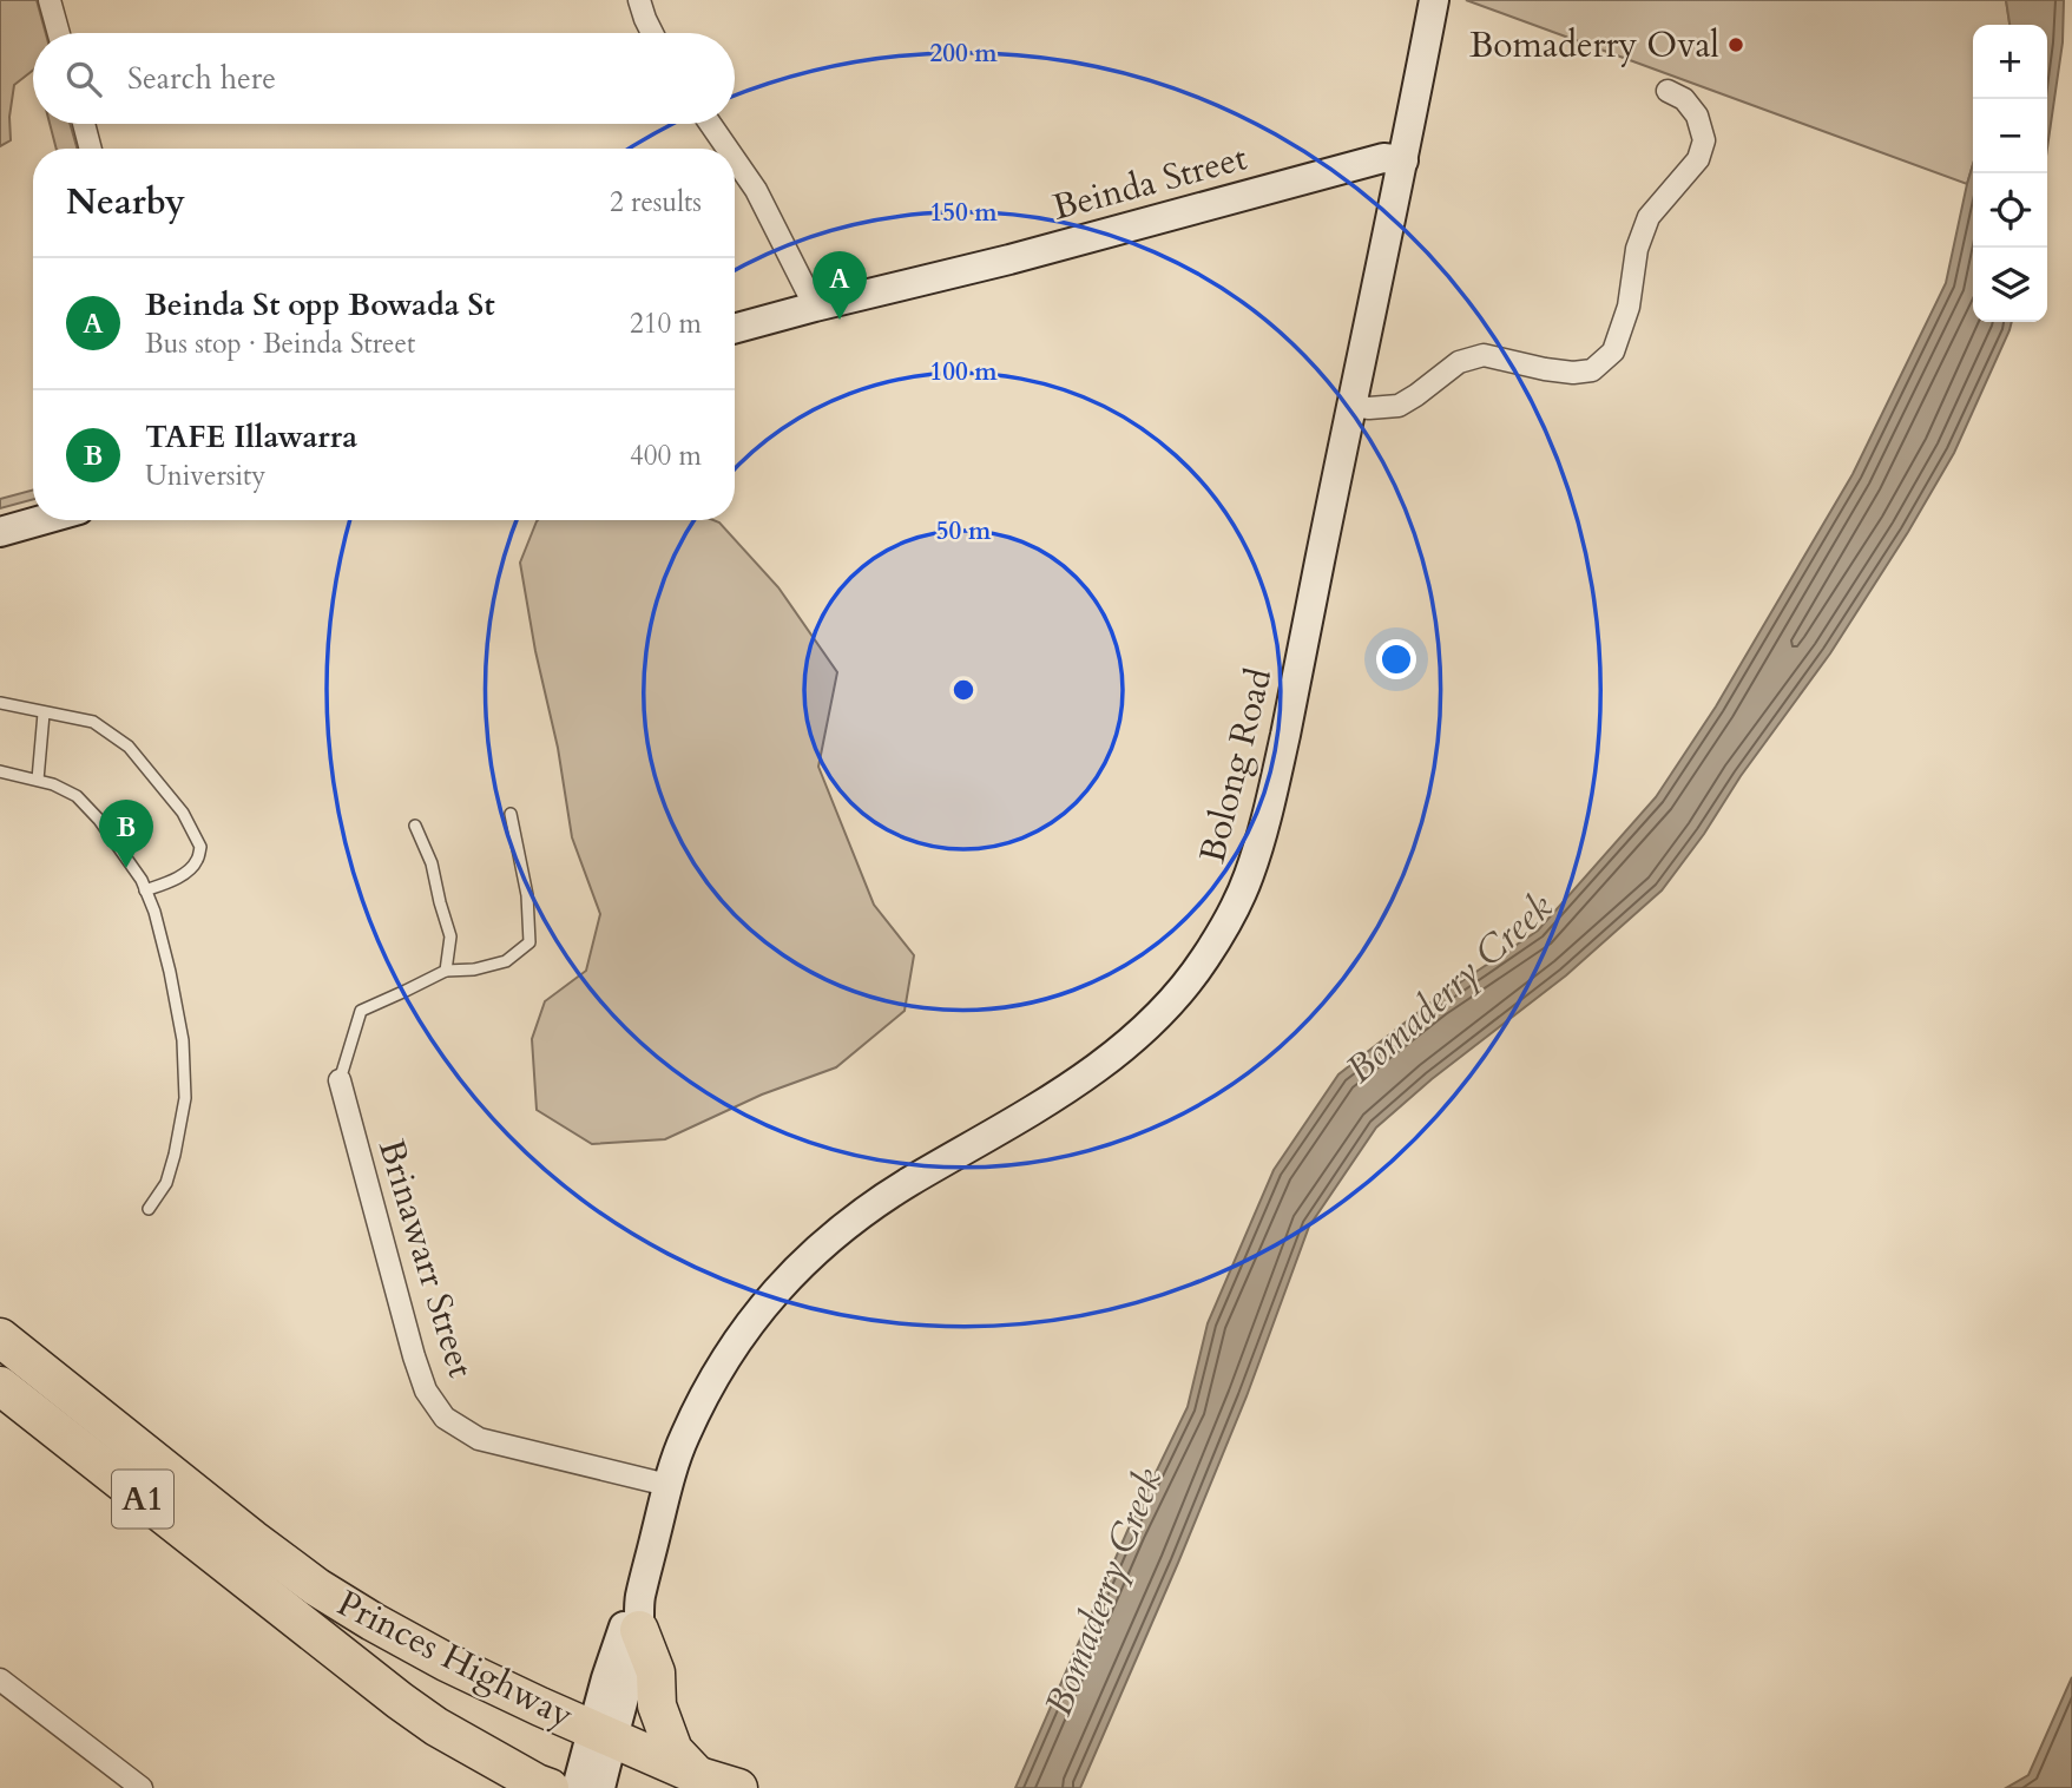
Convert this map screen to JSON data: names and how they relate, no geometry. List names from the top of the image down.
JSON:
{
  "streets": {
    "highway": ["A1", "Princes Highway"],
    "main road": ["Beinda Street", "Bolong Road"],
    "street": ["Brinawarr Street"]
  },
  "crossings": [
    ["Beinda Street", "Bolong Road"],
    ["Bolong Road", "Brinawarr Street"],
    ["Bolong Road", "Princes Highway"]
  ],
  "water": ["Bomaderry Creek"],
  "places": ["Bomaderry Oval"],
  "page": {
    "map_buttons": ["+", "−"],
    "search": "Search here",
    "heading": ["Nearby", "2 results"],
    "pins": ["A", "B"],
    "list": [
      {
        "mark": "A",
        "name": "Beinda St opp Bowada St",
        "note": "Bus stop · Beinda Street",
        "value": "210 m"
      },
      {
        "mark": "B",
        "name": "TAFE Illawarra",
        "note": "University",
        "value": "400 m"
      }
    ]
  },
  "rings": [
    "200 m",
    "150 m",
    "100 m",
    "50 m"
  ]
}
